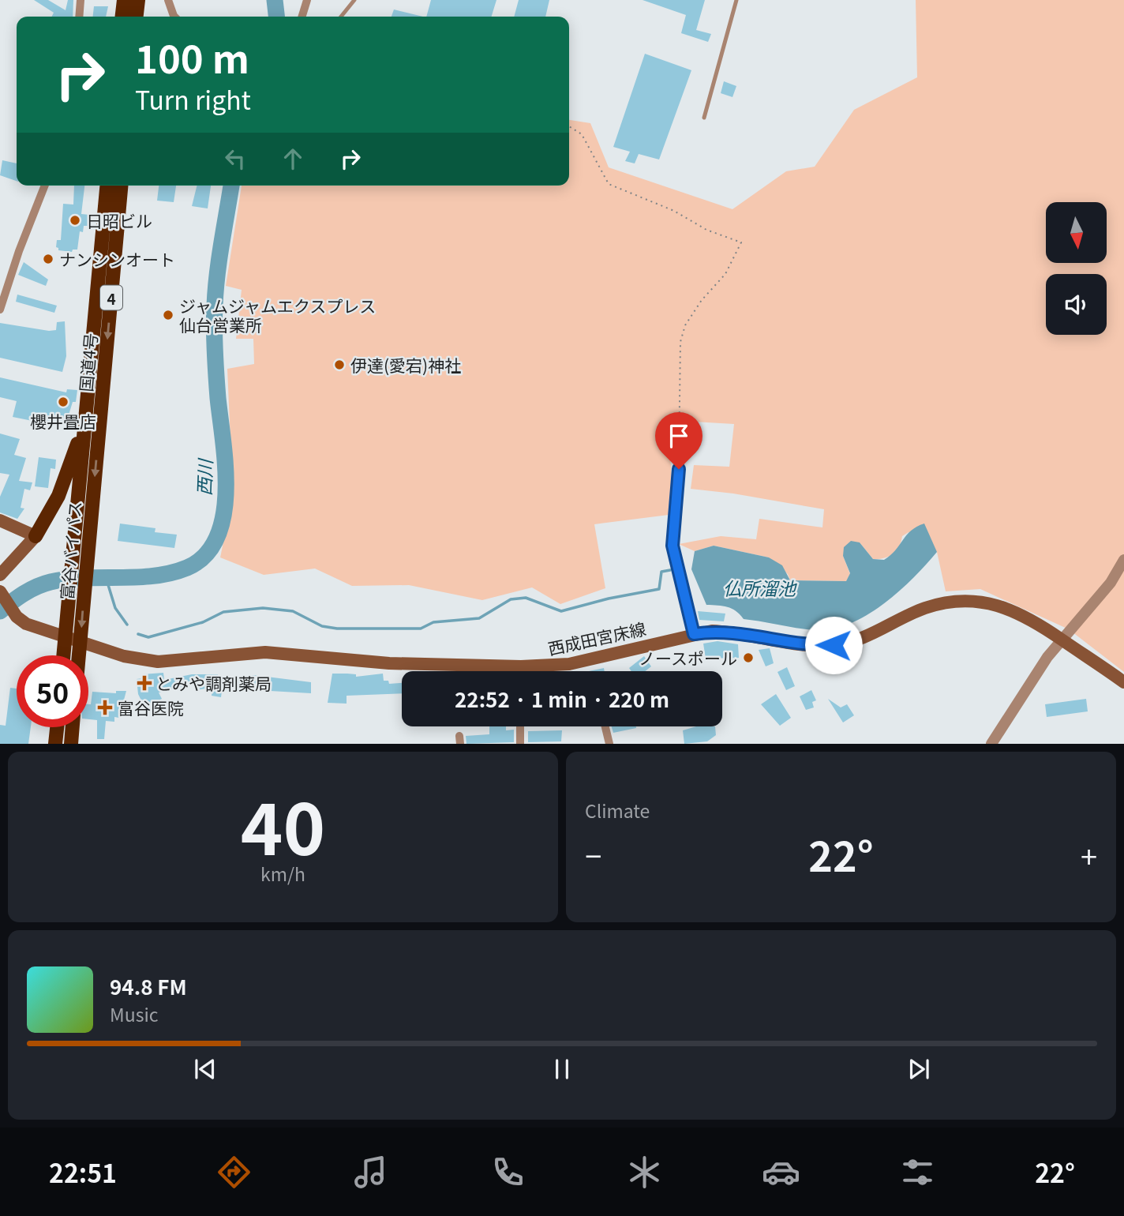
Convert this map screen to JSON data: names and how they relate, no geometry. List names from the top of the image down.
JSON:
{
  "streets": {
    "highway": ["4", "国道4号", "富谷バイパス"],
    "main road": ["西成田宮床線"]
  },
  "crossings": [
    ["国道4号", "富谷バイパス"],
    ["富谷バイパス", "西成田宮床線"]
  ],
  "water": ["西川", "仏所溜池"],
  "places": {
    "other": [
      "日昭ビル",
      "ナンシンオート",
      "ジャムジャムエクスプレス 仙台営業所",
      "伊達(愛宕)神社",
      "櫻井畳店",
      "ノースポール"
    ],
    "health": ["とみや調剤薬局", "富谷医院"]
  },
  "north": "bottom",
  "page": {
    "turn": ["100 m", "Turn right"],
    "limit": "50",
    "trip": "22:52 · 1 min · 220 m",
    "tile": [
      ["40", "km/h"],
      "Climate"
    ],
    "heat": ["−", "22°", "+"],
    "song": ["94.8 FM", "Music"],
    "tabs": ["22:51", "22°"]
  }
}
